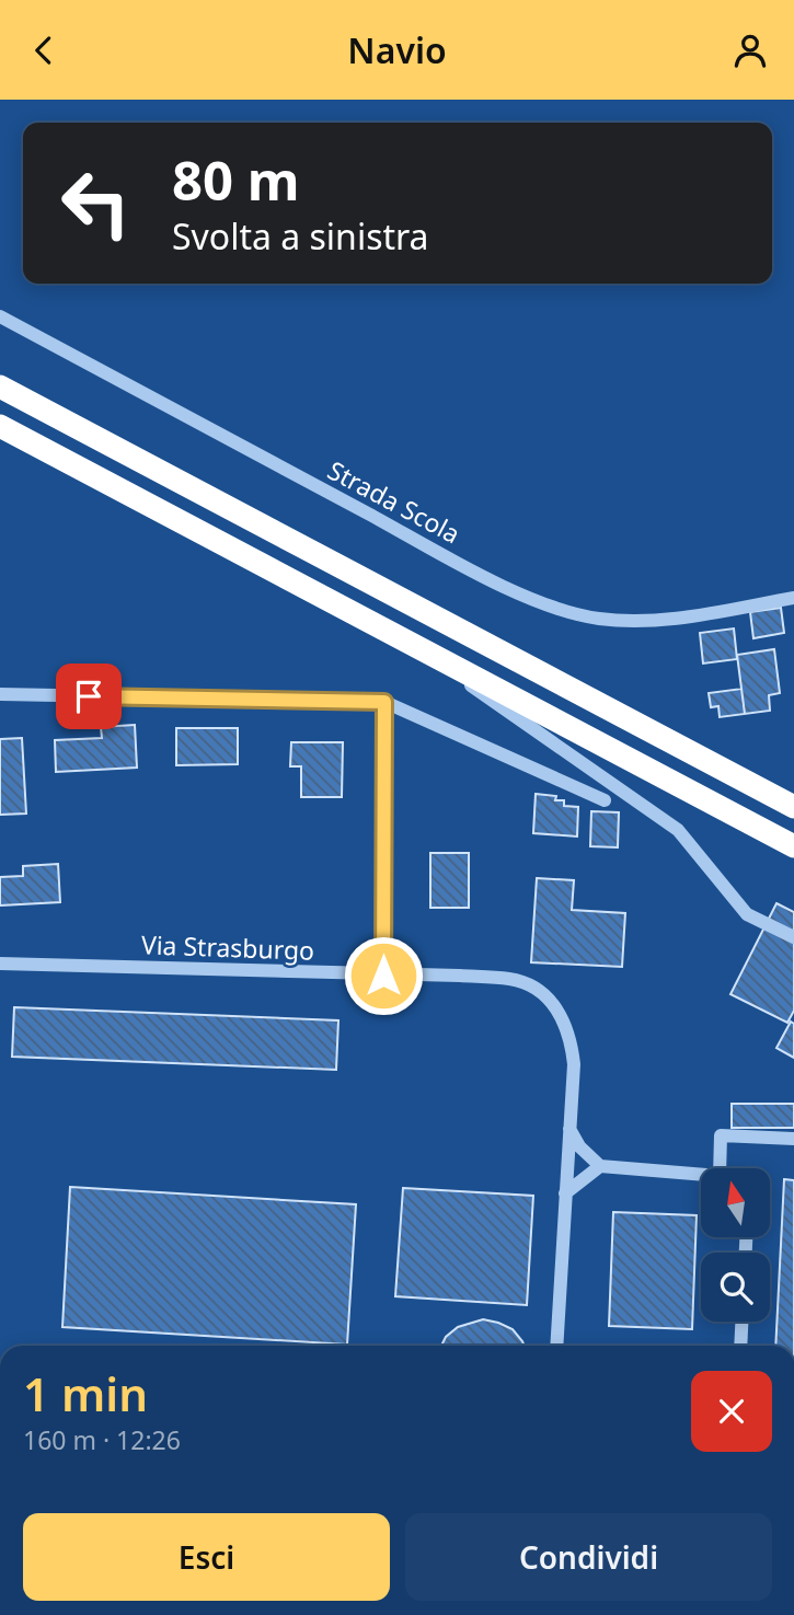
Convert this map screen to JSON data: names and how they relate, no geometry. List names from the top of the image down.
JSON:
{
  "streets": {
    "street": ["Strada Scola", "Via Strasburgo"]
  },
  "north": "top",
  "page": {
    "header": "Navio",
    "turn": ["80 m", "Svolta a sinistra"],
    "heading": ["1 min", "160 m · 12:26"],
    "buttons": ["Esci", "Condividi"]
  }
}
